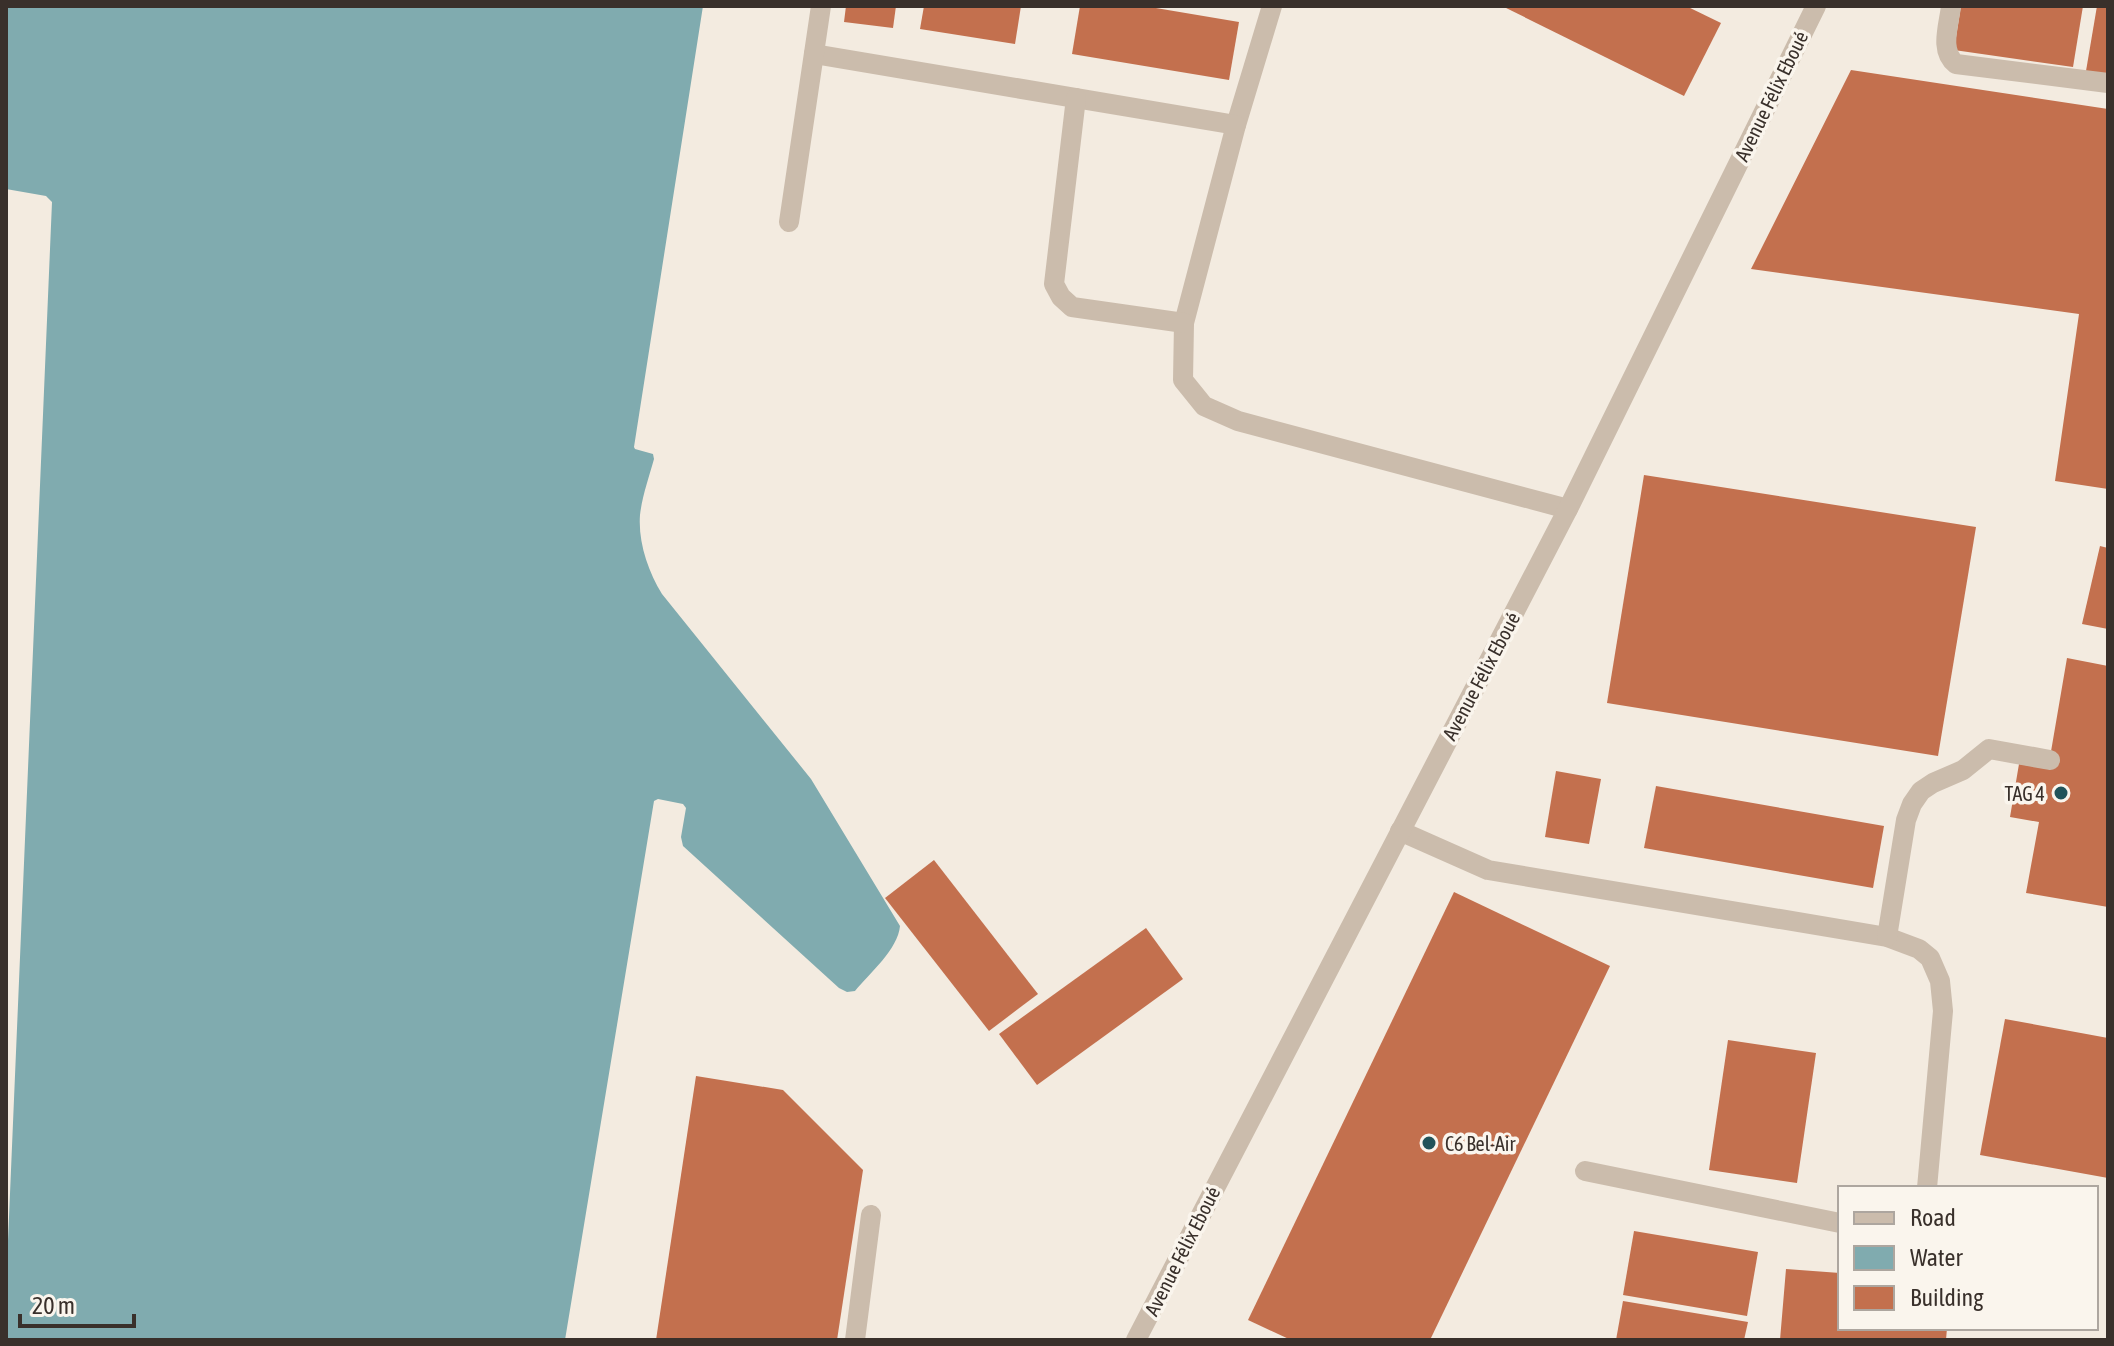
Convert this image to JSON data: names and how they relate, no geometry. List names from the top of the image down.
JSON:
{
  "streets": {
    "street": ["Avenue Félix Eboué"]
  },
  "places": ["TAG 4", "C6 Bel-Air"],
  "legend": ["Road", "Water", "Building"],
  "scale_bar": "20 m"
}
